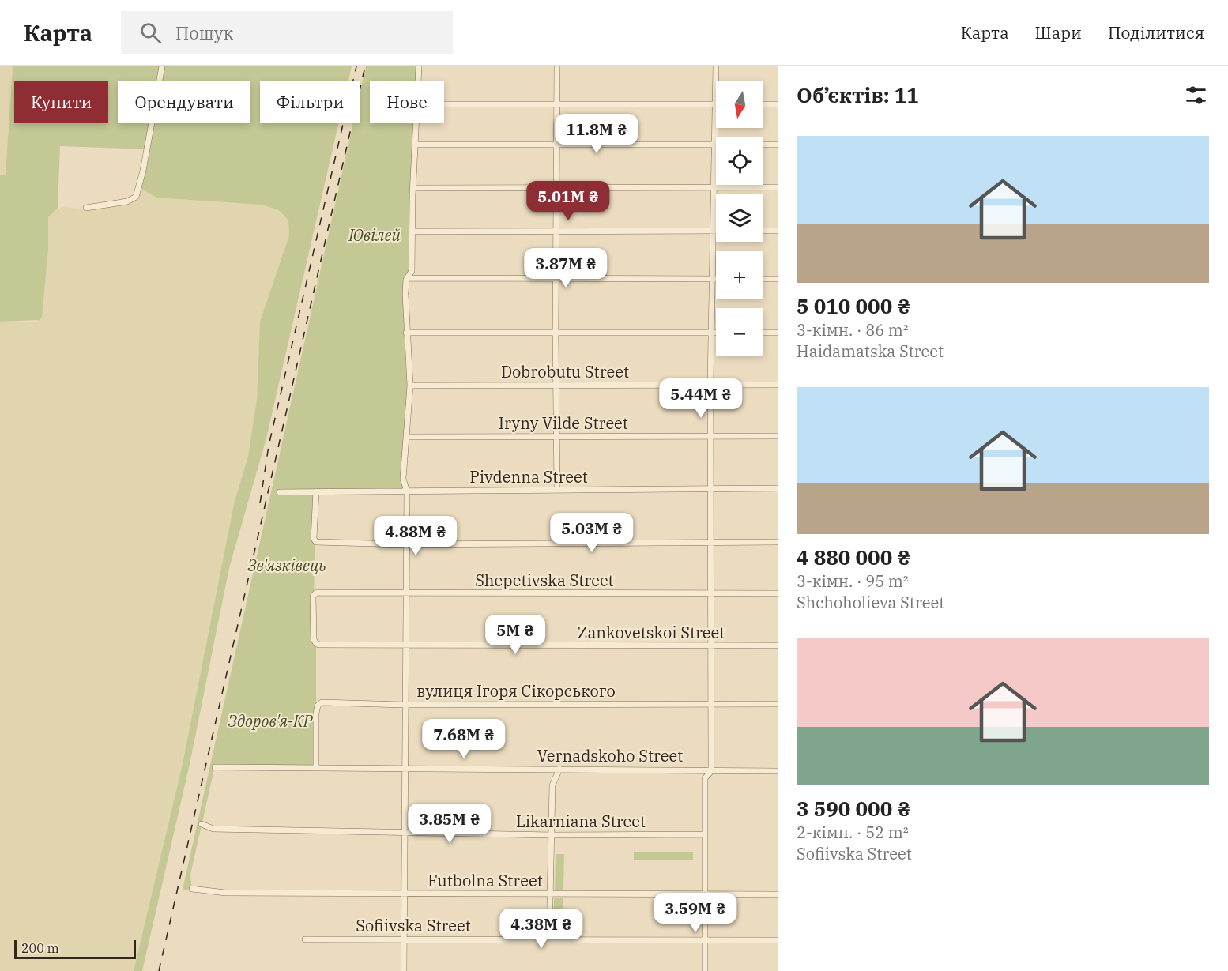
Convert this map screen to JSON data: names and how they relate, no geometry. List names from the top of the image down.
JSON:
{
  "streets": {
    "street": [
      "Dobrobutu Street",
      "Iryny Vilde Street",
      "Pivdenna Street",
      "Shepetivska Street",
      "Zankovetskoi Street",
      "вулиця Ігоря Сікорського",
      "Vernadskoho Street",
      "Likarniana Street",
      "Futbolna Street",
      "Sofiivska Street"
    ]
  },
  "crossings": [
    ["Shepetivska Street", "Zankovetskoi Street"],
    ["вулиця Ігоря Сікорського", "Vernadskoho Street"]
  ],
  "parks": ["Ювілей", "Зв'язківець", "Здоров'я-КР"],
  "scale_bar": "200 m",
  "north": "bottom",
  "page": {
    "header": "Карта",
    "search": "Пошук",
    "nav": ["Карта", "Шари", "Поділитися"],
    "heading": "Об’єктів: 11",
    "map_buttons": ["+", "−"],
    "chip": [
      "Купити",
      "Орендувати",
      "Фільтри",
      "Нове"
    ],
    "price": [
      "11.8M ₴",
      "5.01M ₴",
      "3.87M ₴",
      "5.44M ₴",
      "5.03M ₴",
      "4.88M ₴",
      "5M ₴",
      "7.68M ₴",
      "3.85M ₴",
      "3.59M ₴",
      "4.38M ₴"
    ],
    "list": [
      {
        "name": "5 010 000 ₴",
        "note": "3-кімн. · 86 m² · Haidamatska Street"
      },
      {
        "name": "4 880 000 ₴",
        "note": "3-кімн. · 95 m² · Shchoholieva Street"
      },
      {
        "name": "3 590 000 ₴",
        "note": "2-кімн. · 52 m² · Sofiivska Street"
      }
    ],
    "scale": "200 m"
  }
}
